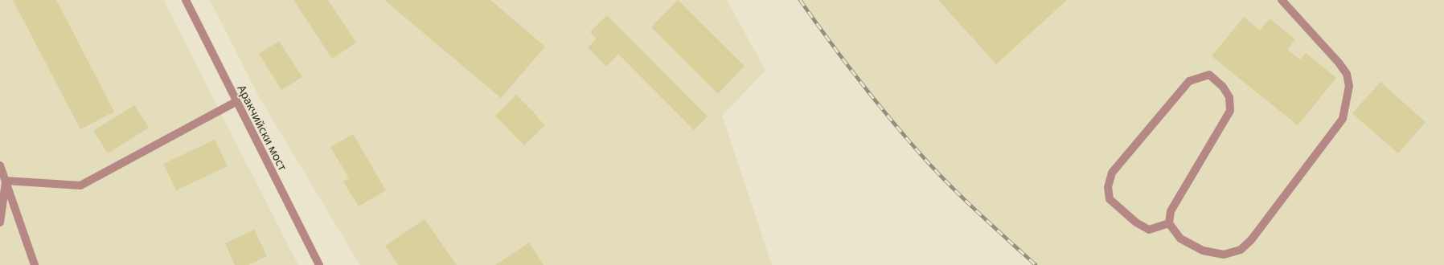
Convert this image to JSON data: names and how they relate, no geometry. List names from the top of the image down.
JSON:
{
  "streets": {
    "street": ["Аракчийски мост"]
  }
}
